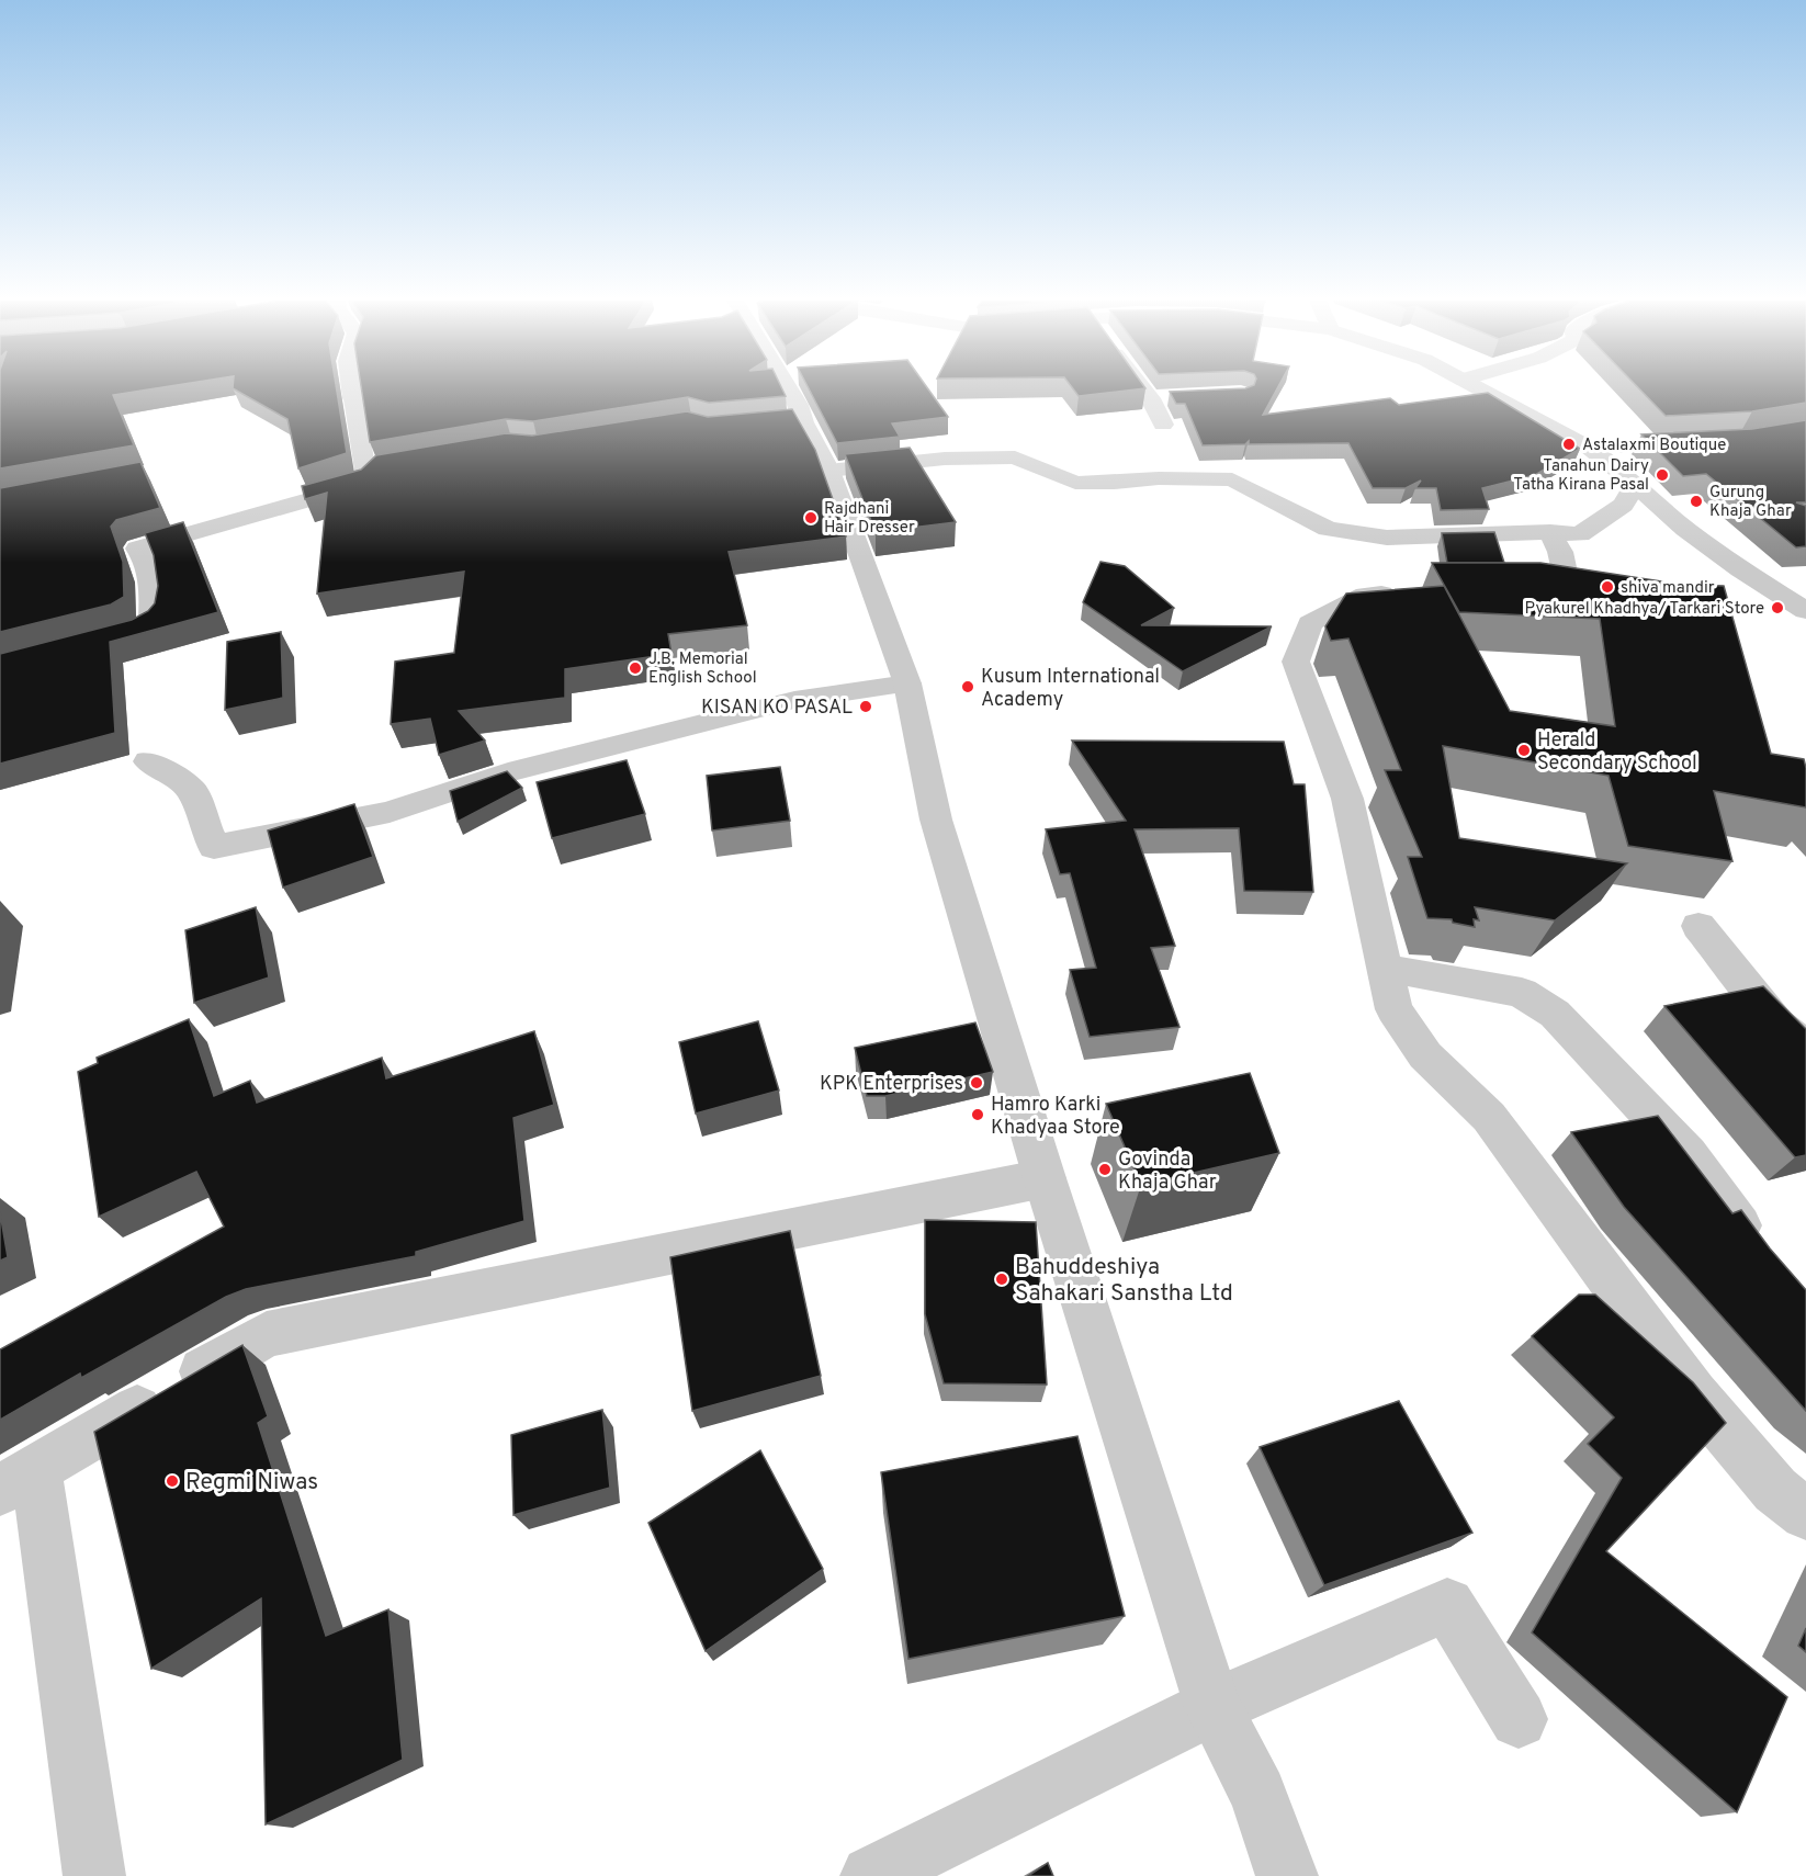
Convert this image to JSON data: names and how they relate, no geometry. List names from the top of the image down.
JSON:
{
  "places": [
    "Astalaxmi Boutique",
    "Tanahun Dairy Tatha Kirana Pasal",
    "Gurung Khaja Ghar",
    "Rajdhani Hair Dresser",
    "shiva mandir",
    "Pyakurel Khadhya/ Tarkari Store",
    "J.B. Memorial English School",
    "Kusum International Academy",
    "KISAN KO PASAL",
    "Herald Secondary School",
    "KPK Enterprises",
    "Hamro Karki Khadyaa Store",
    "Govinda Khaja Ghar",
    "Bahuddeshiya Sahakari Sanstha Ltd",
    "Regmi Niwas"
  ]
}
